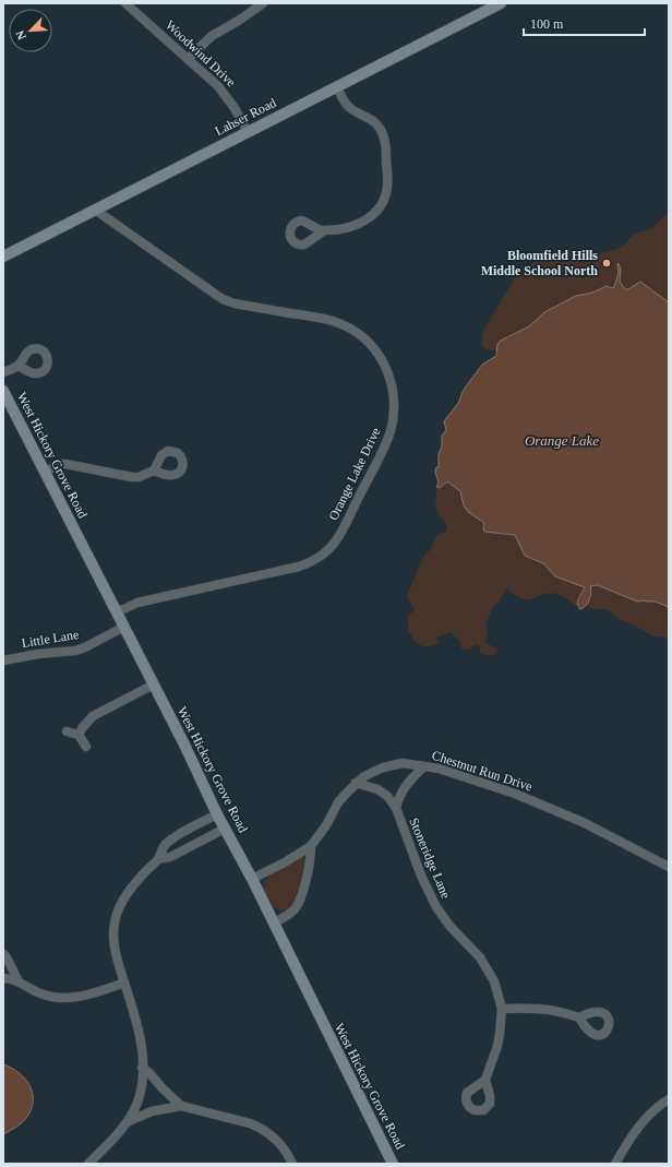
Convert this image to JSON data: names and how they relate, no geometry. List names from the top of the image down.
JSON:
{
  "streets": {
    "street": [
      "Woodwind Drive",
      "Lahser Road",
      "West Hickory Grove Road",
      "Orange Lake Drive",
      "Little Lane",
      "Chestnut Run Drive",
      "Stoneridge Lane"
    ]
  },
  "crossings": [
    ["Woodwind Drive", "Lahser Road"],
    ["Lahser Road", "Orange Lake Drive"],
    ["West Hickory Grove Road", "Orange Lake Drive"],
    ["West Hickory Grove Road", "Little Lane"],
    ["West Hickory Grove Road", "Chestnut Run Drive"],
    ["Chestnut Run Drive", "Stoneridge Lane"]
  ],
  "water": ["Orange Lake"],
  "places": ["Bloomfield Hills Middle School North"],
  "scale_bar": "100 m",
  "north": "bottom left"
}
